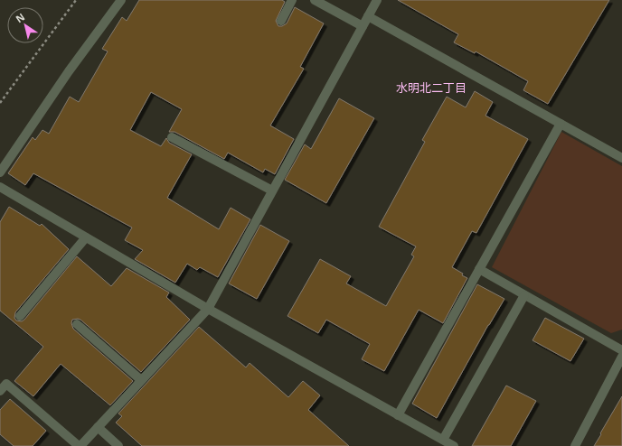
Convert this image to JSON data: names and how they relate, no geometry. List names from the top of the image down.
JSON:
{
  "districts": ["水明北二丁目"],
  "north": "top left"
}
